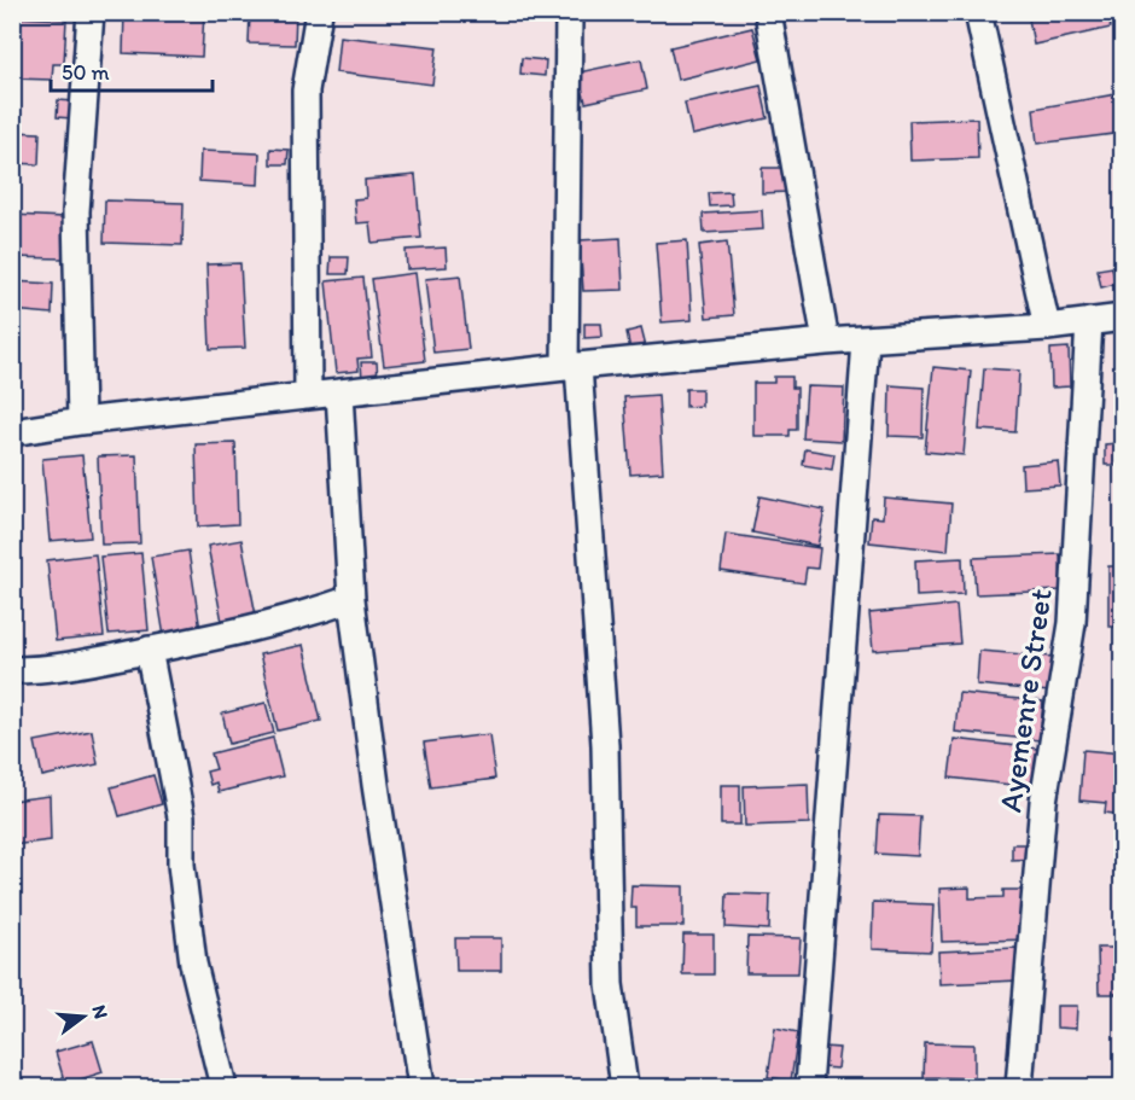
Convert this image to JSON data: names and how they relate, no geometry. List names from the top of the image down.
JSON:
{
  "streets": {
    "street": ["Ayemenre Street"]
  },
  "scale_bar": "50 m",
  "north": "right"
}
